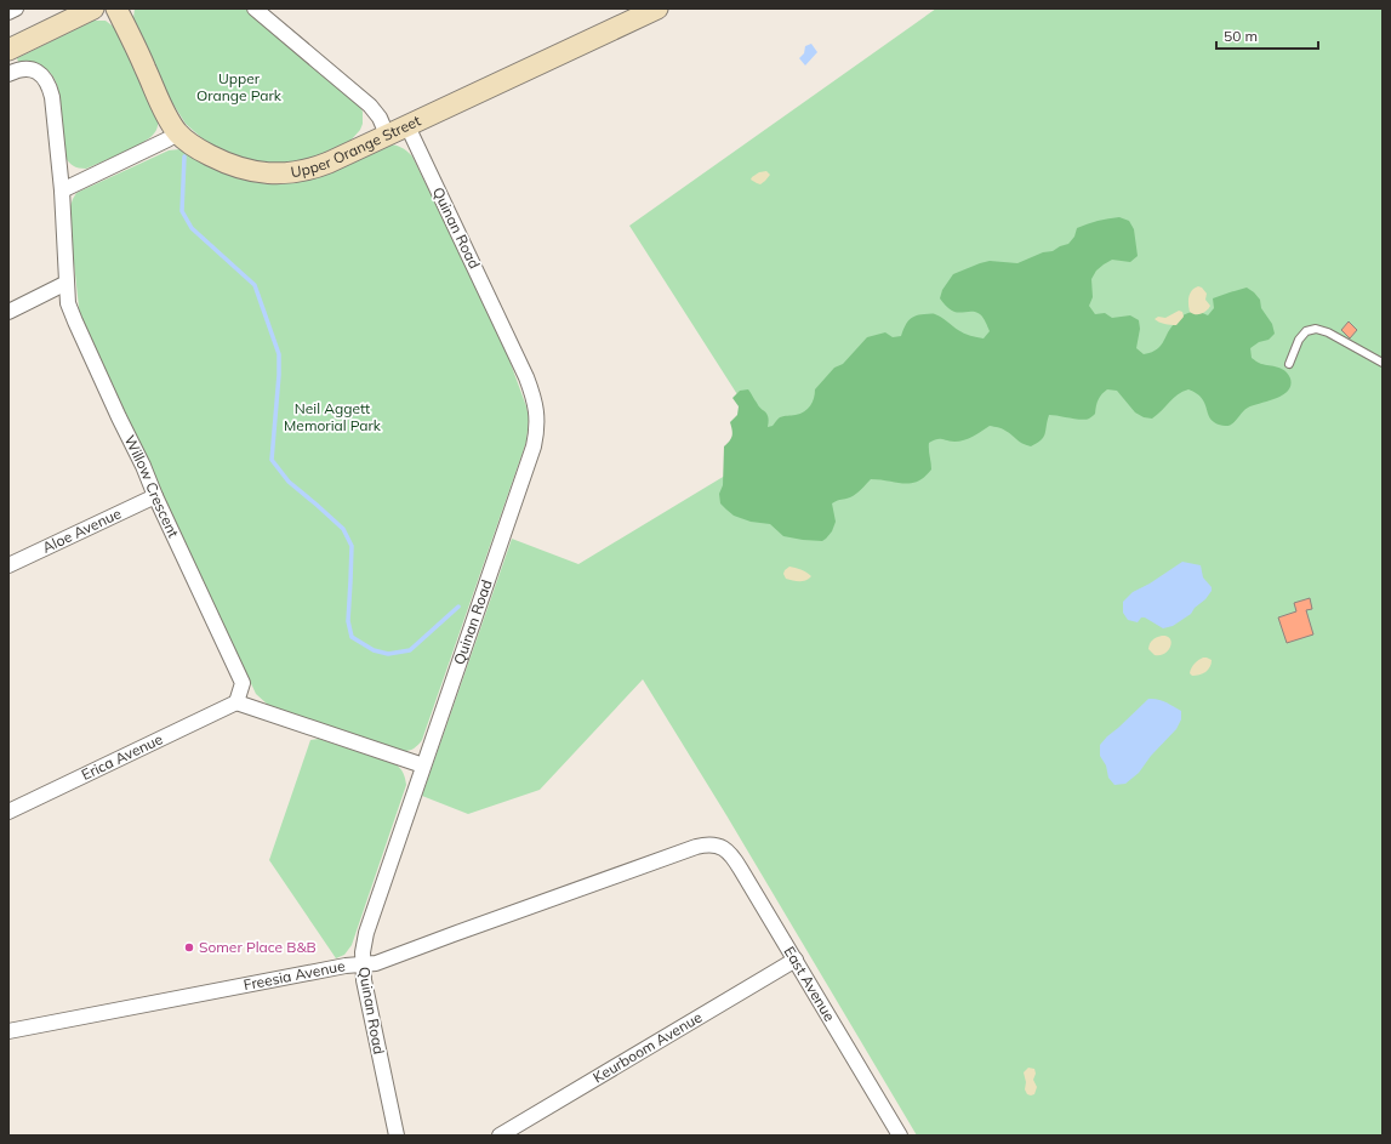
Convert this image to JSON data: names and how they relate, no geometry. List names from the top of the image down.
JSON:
{
  "streets": {
    "street": [
      "Upper Orange Street",
      "Quinan Road",
      "Willow Crescent",
      "Aloe Avenue",
      "Erica Avenue",
      "Freesia Avenue",
      "East Avenue",
      "Keurboom Avenue"
    ]
  },
  "crossings": [
    ["Upper Orange Street", "Quinan Road"],
    ["Quinan Road", "Freesia Avenue"],
    ["Willow Crescent", "Aloe Avenue"],
    ["Willow Crescent", "Erica Avenue"],
    ["Freesia Avenue", "East Avenue"],
    ["East Avenue", "Keurboom Avenue"]
  ],
  "parks": ["Upper Orange Park", "Neil Aggett Memorial Park"],
  "places": ["Somer Place B&B"],
  "scale_bar": "50 m"
}
